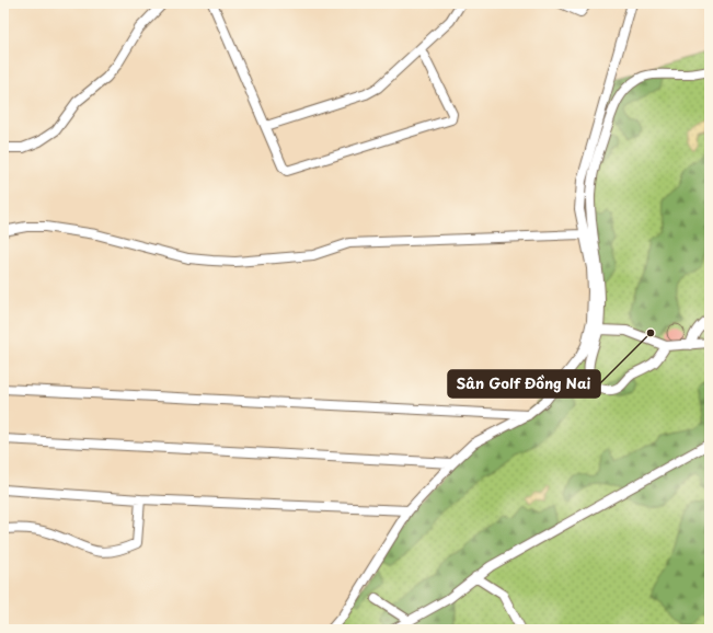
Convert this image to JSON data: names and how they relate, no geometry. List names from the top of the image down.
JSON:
{
  "places": ["Sân Golf Đồng Nai"]
}
